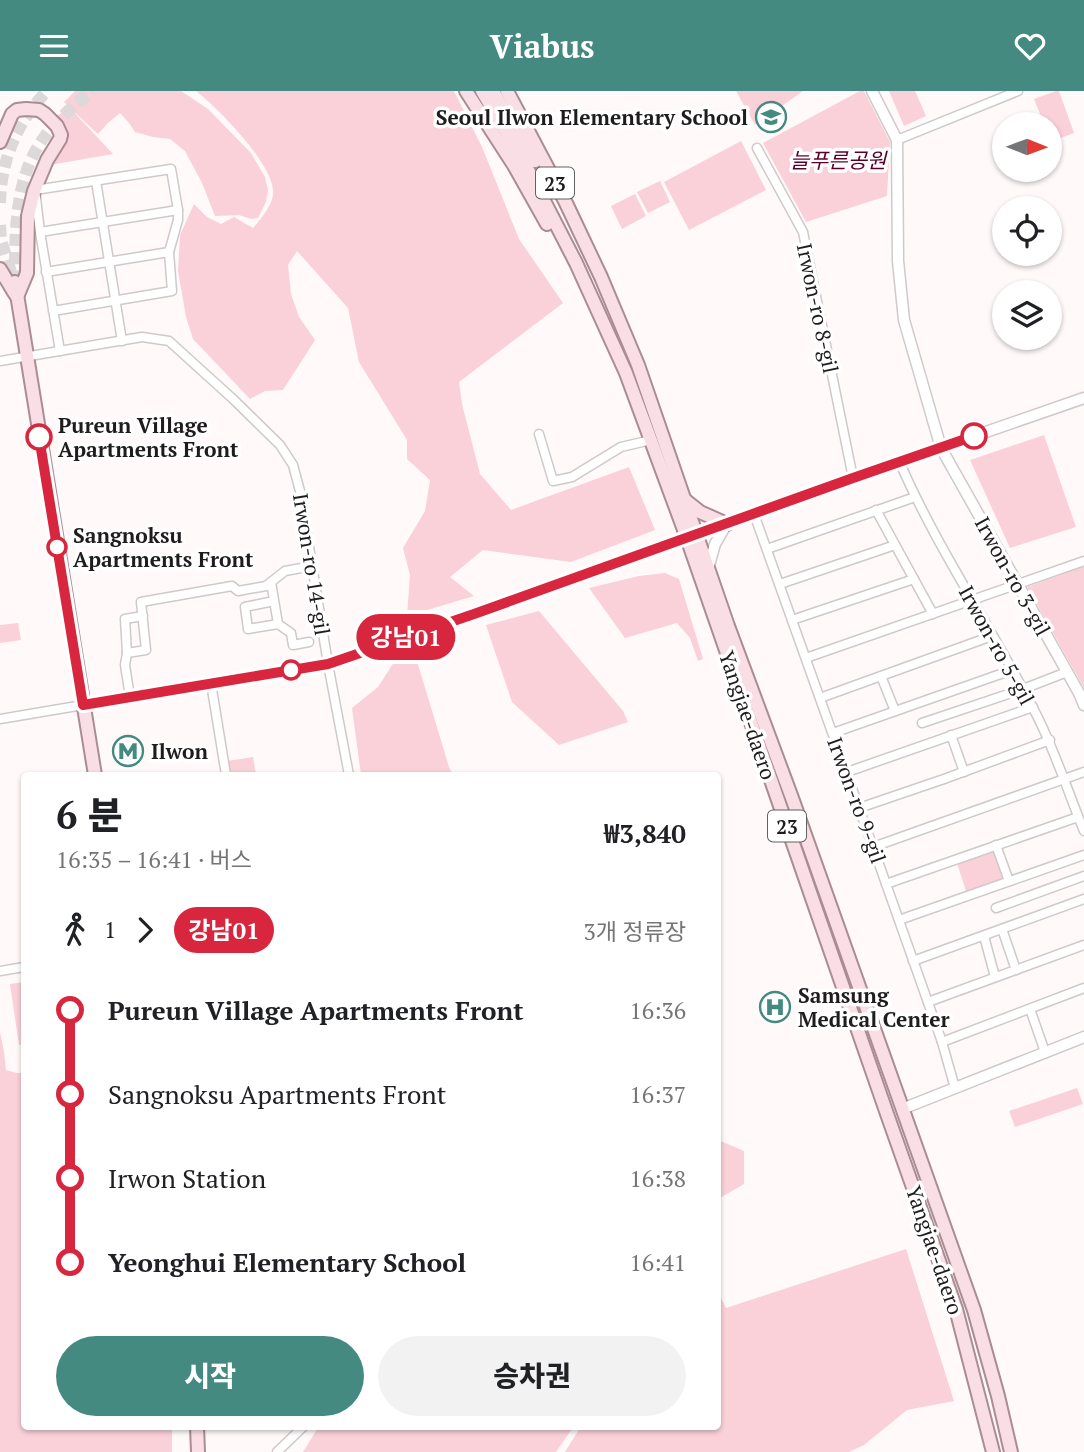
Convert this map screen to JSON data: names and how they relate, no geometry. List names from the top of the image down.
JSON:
{
  "streets": {
    "main road": ["23", "Yangjae-daero"],
    "street": [
      "Irwon-ro 8-gil",
      "Irwon-ro 14-gil",
      "Irwon-ro 3-gil",
      "Irwon-ro 5-gil",
      "Irwon-ro 9-gil"
    ]
  },
  "parks": ["늘푸른공원"],
  "places": {
    "school or university": ["Seoul Ilwon Elementary School"],
    "other": ["Pureun Village Apartments Front", "Sangnoksu Apartments Front"],
    "metro station": ["Ilwon"],
    "hospital": ["Samsung Medical Center"]
  },
  "lines": ["bus line 강남01"],
  "north": "right",
  "page": {
    "header": "Viabus",
    "on_map": "강남01",
    "heading": ["6 분", "16:35 – 16:41 · 버스", "₩3,840"],
    "legs": ["1", "강남01", "3개 정류장"],
    "list": [
      {
        "name": "Pureun Village Apartments Front",
        "value": "16:36"
      },
      {
        "name": "Sangnoksu Apartments Front",
        "value": "16:37"
      },
      {
        "name": "Irwon Station",
        "value": "16:38"
      },
      {
        "name": "Yeonghui Elementary School",
        "value": "16:41"
      }
    ],
    "buttons": ["시작", "승차권"]
  }
}
